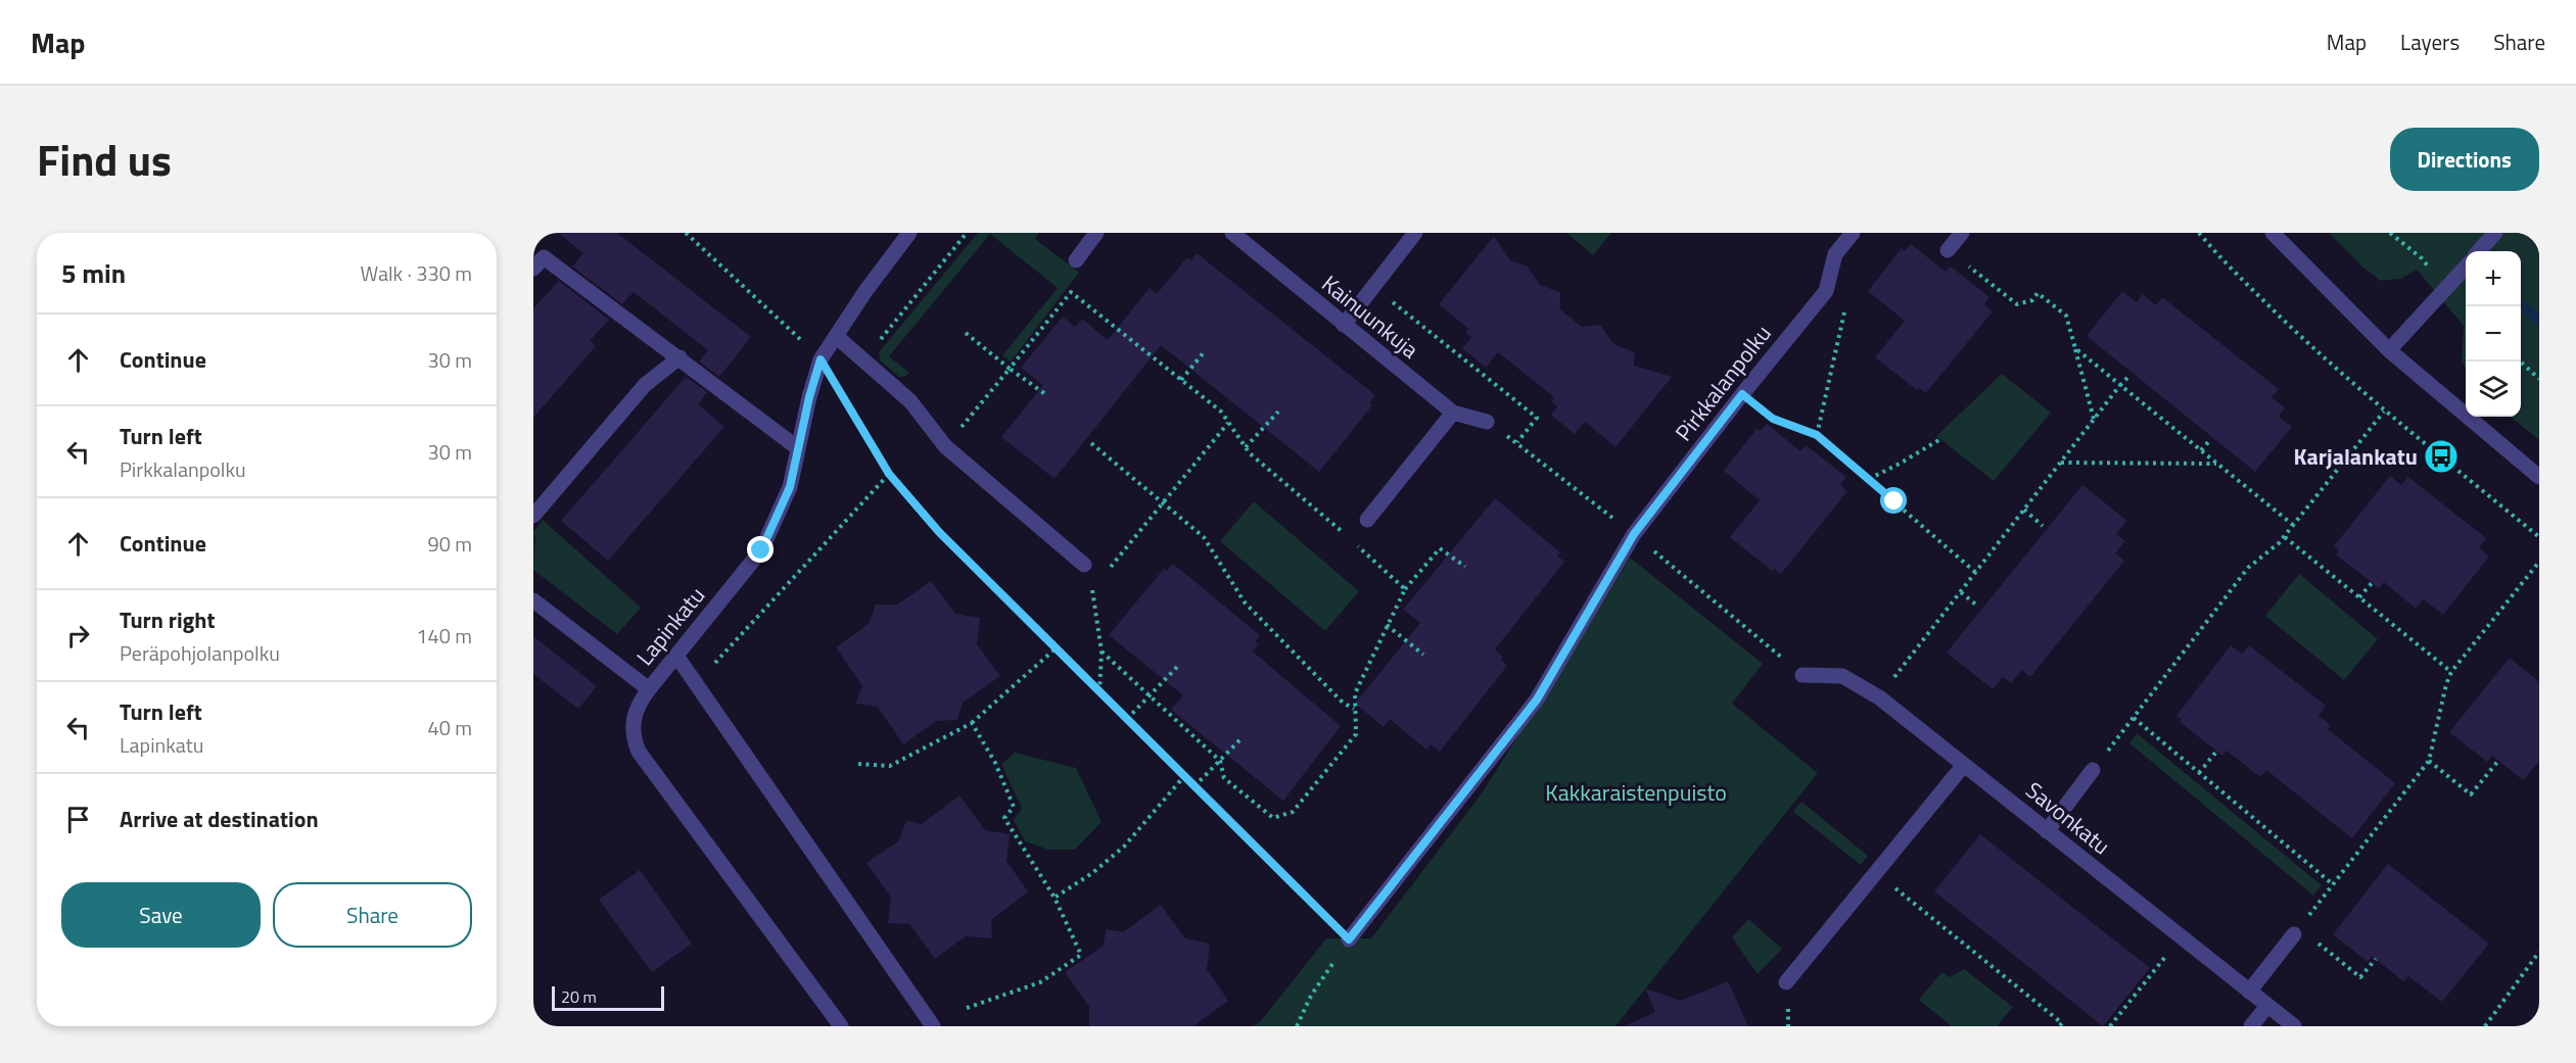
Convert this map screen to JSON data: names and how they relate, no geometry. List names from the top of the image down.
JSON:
{
  "streets": {
    "street": [
      "Kainuunkuja",
      "Pirkkalanpolku",
      "Lapinkatu",
      "Savonkatu"
    ]
  },
  "parks": ["Kakkaraistenpuisto"],
  "places": {
    "bus stop": ["Karjalankatu"]
  },
  "scale_bar": "20 m",
  "page": {
    "header": "Map",
    "nav": ["Map", "Layers", "Share"],
    "title": "Find us",
    "buttons": [
      "Directions",
      ["Save", "Share"]
    ],
    "heading": ["5 min", "Walk · 330 m"],
    "map_buttons": ["+", "−"],
    "list": [
      ["Continue", "30 m"],
      ["Turn left", "Pirkkalanpolku", "30 m"],
      ["Continue", "90 m"],
      ["Turn right", "Peräpohjolanpolku", "140 m"],
      ["Turn left", "Lapinkatu", "40 m"],
      "Arrive at destination"
    ],
    "scale": "20 m"
  }
}
